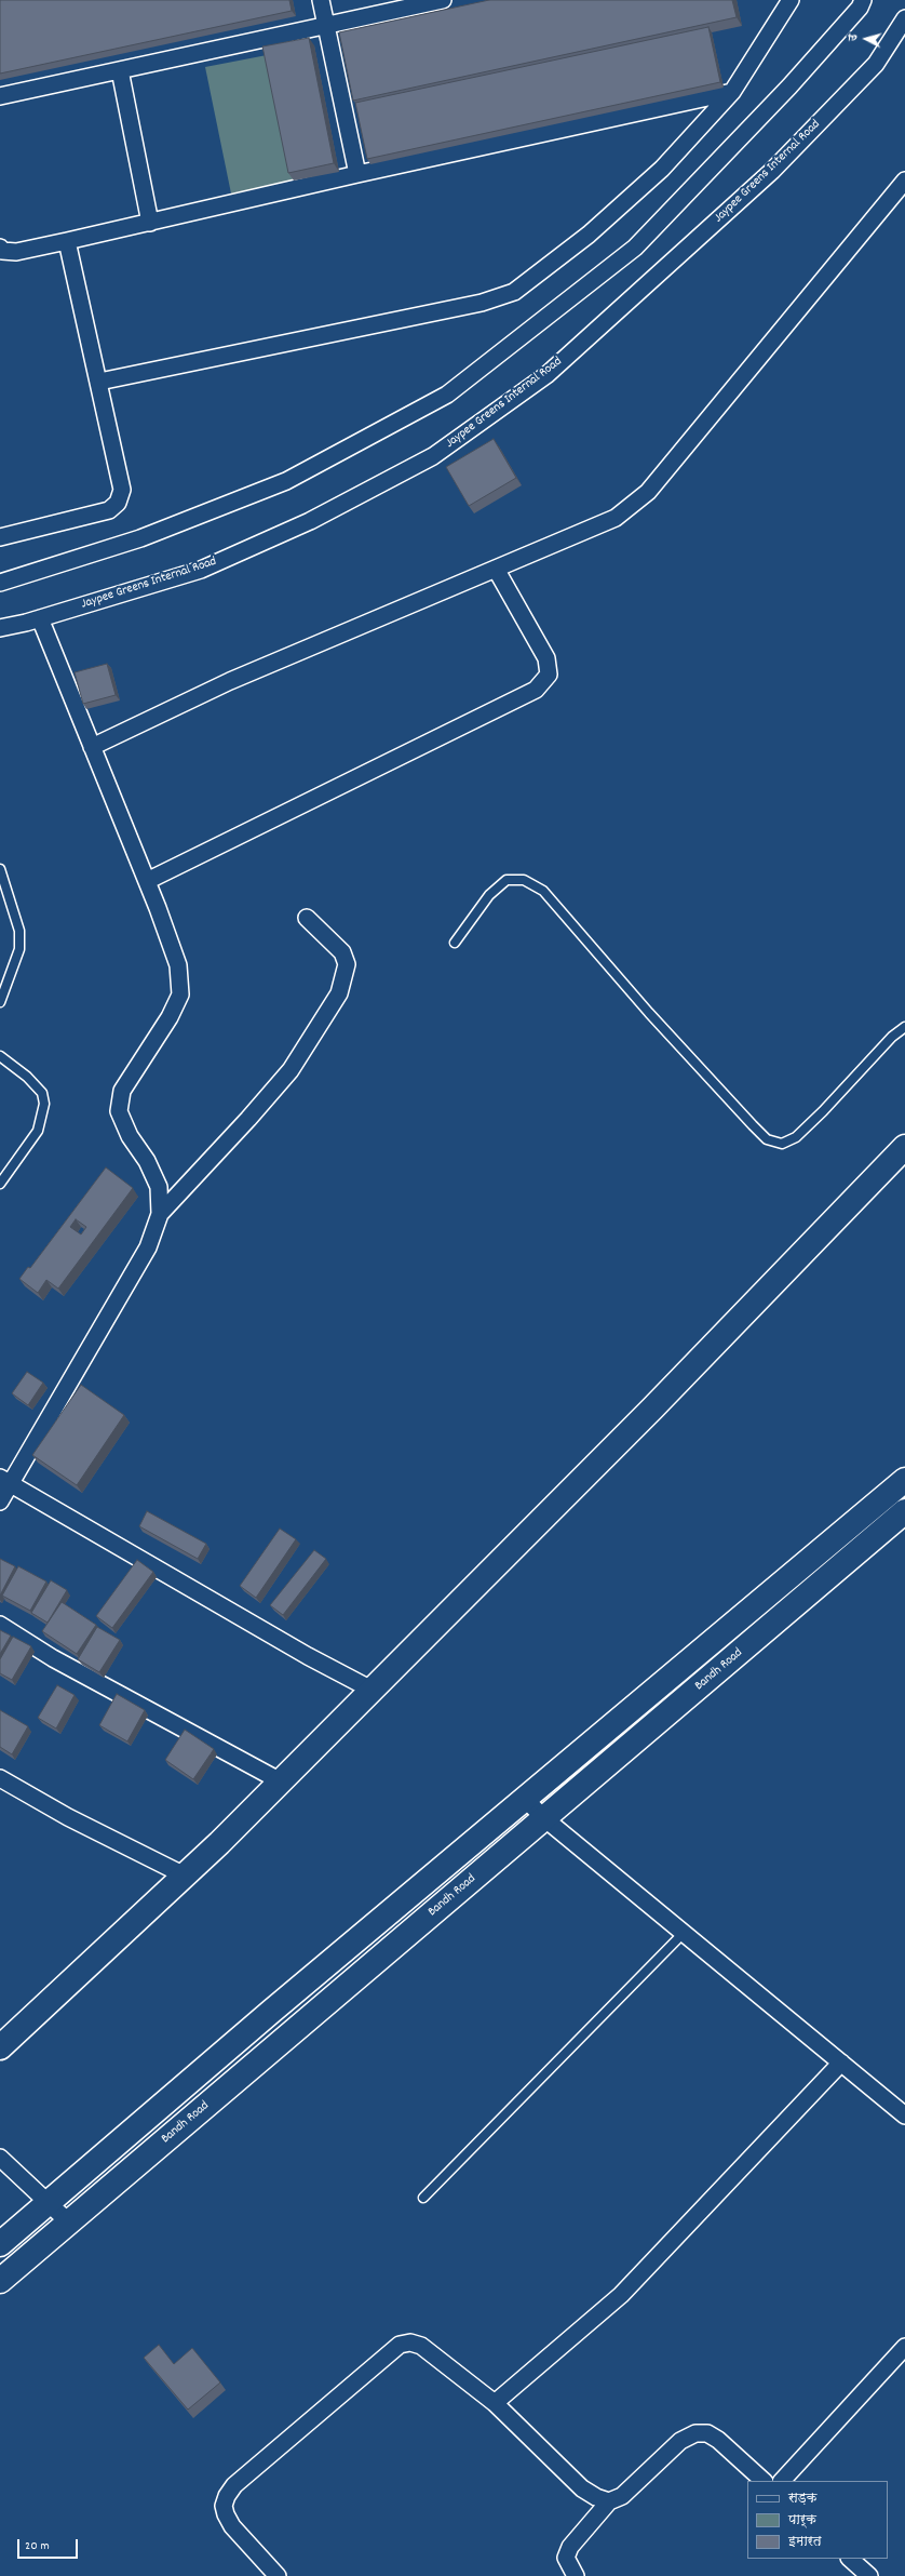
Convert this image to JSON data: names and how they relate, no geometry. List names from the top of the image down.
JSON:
{
  "streets": {
    "main road": ["Bandh Road"],
    "street": ["Jaypee Greens Internal Road"]
  },
  "legend": ["सड़क", "पार्क", "इमारत"],
  "scale_bar": "20 m",
  "north": "left"
}
